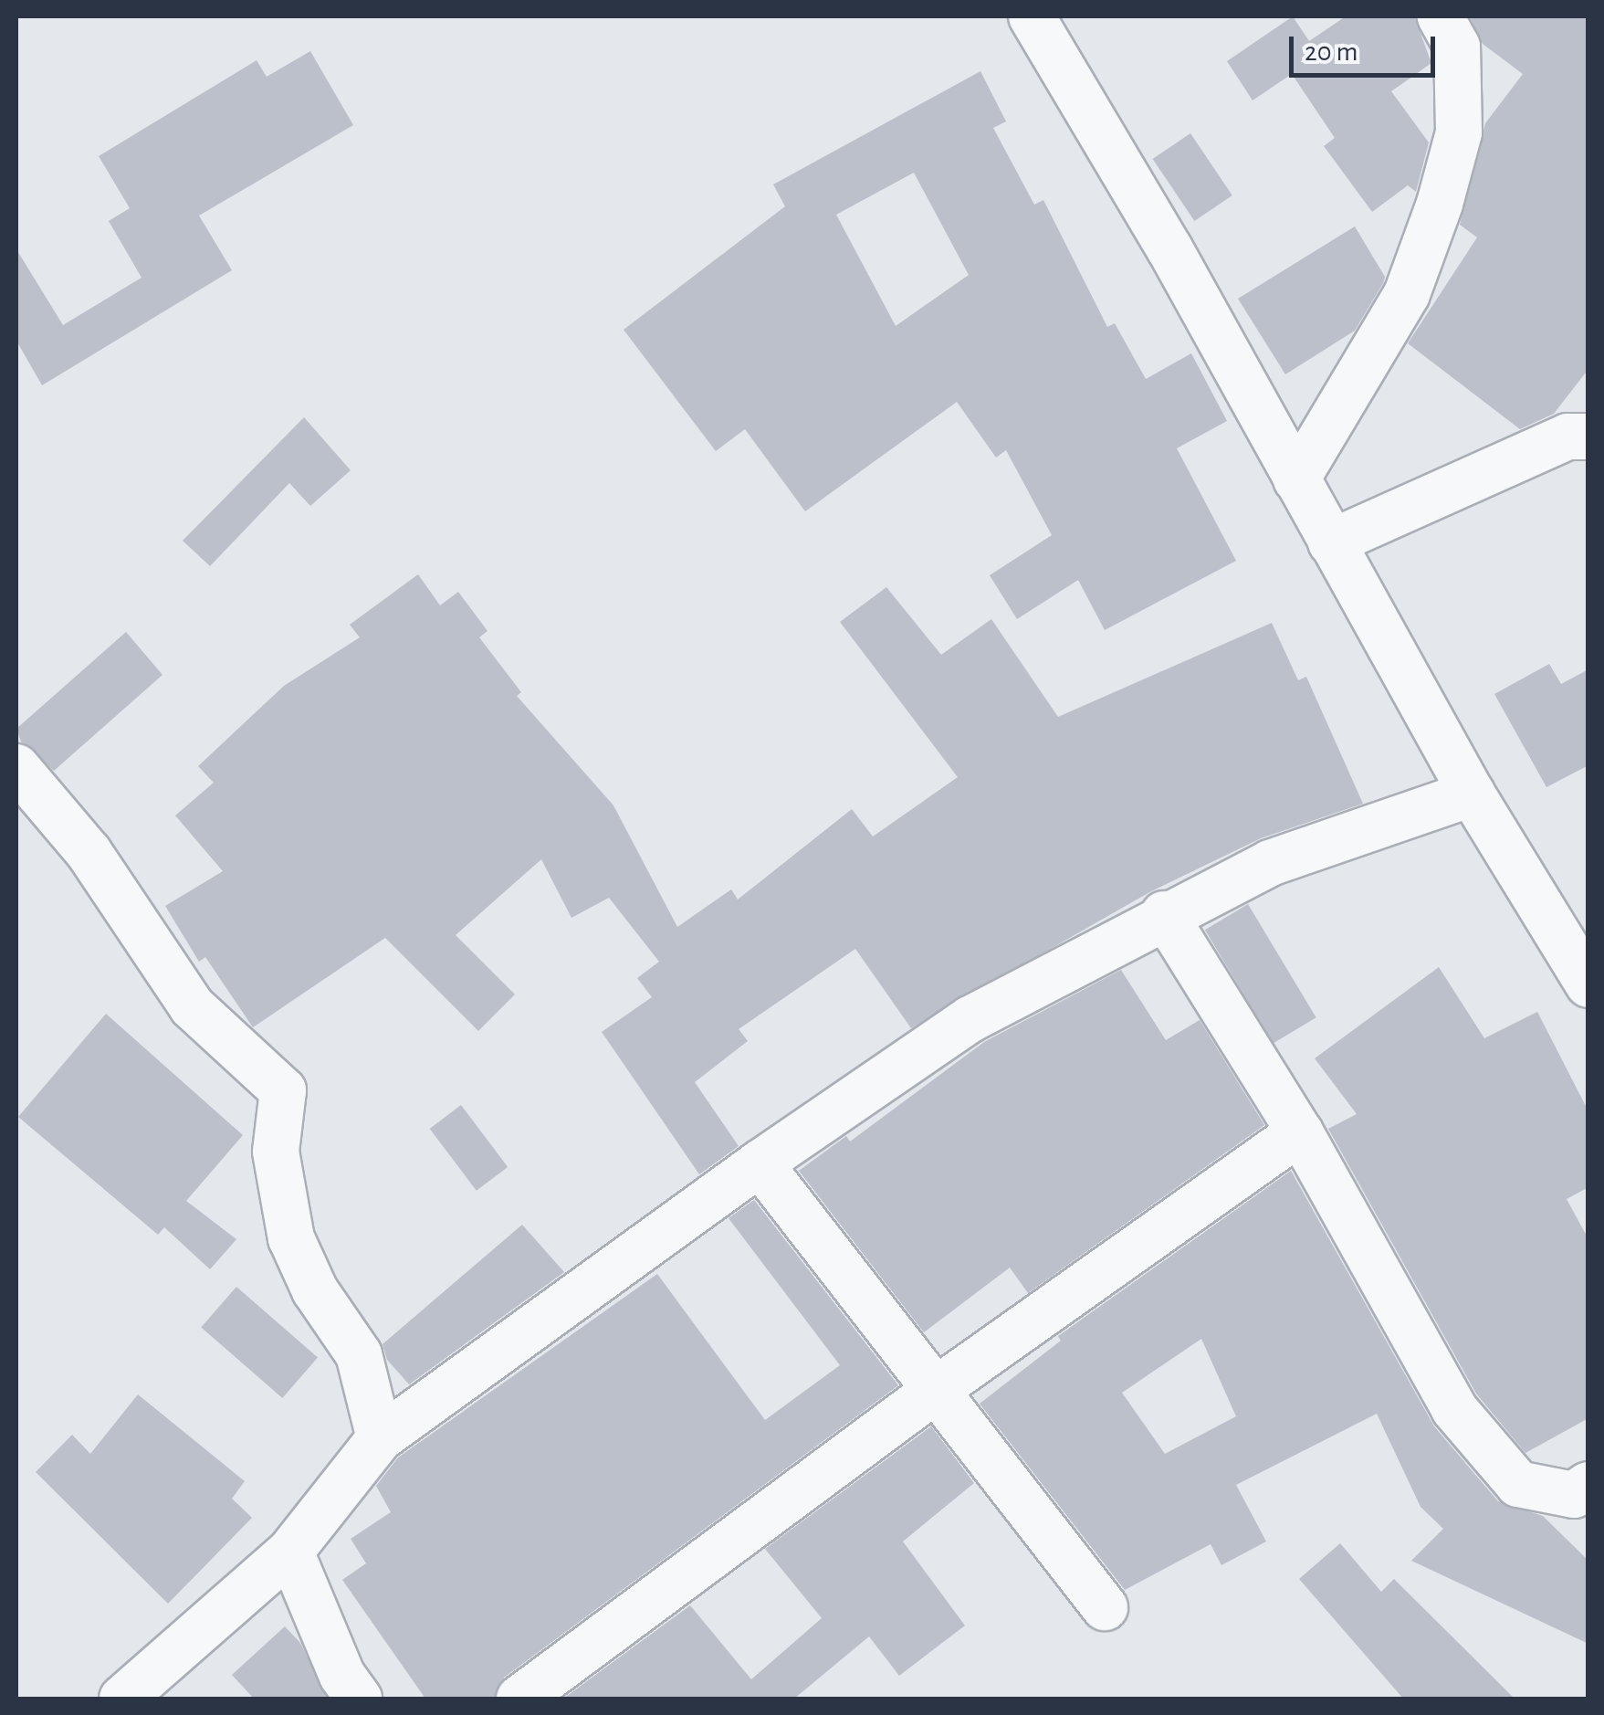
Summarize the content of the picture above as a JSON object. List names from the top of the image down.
{
  "scale_bar": "20 m"
}
